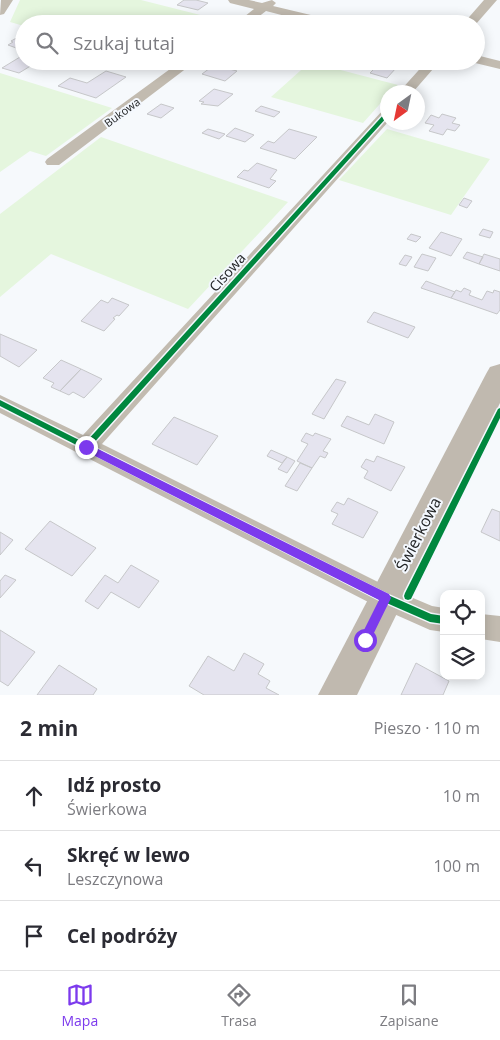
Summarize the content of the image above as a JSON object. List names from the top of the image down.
{
  "streets": {
    "street": ["Bukowa", "Cisowa", "Świerkowa"]
  },
  "north": "bottom left",
  "page": {
    "search": "Szukaj tutaj",
    "heading": ["2 min", "Pieszo · 110 m"],
    "list": [
      ["Idź prosto", "Świerkowa", "10 m"],
      ["Skręć w lewo", "Leszczynowa", "100 m"],
      "Cel podróży"
    ],
    "nav": ["Mapa", "Trasa", "Zapisane"]
  }
}
